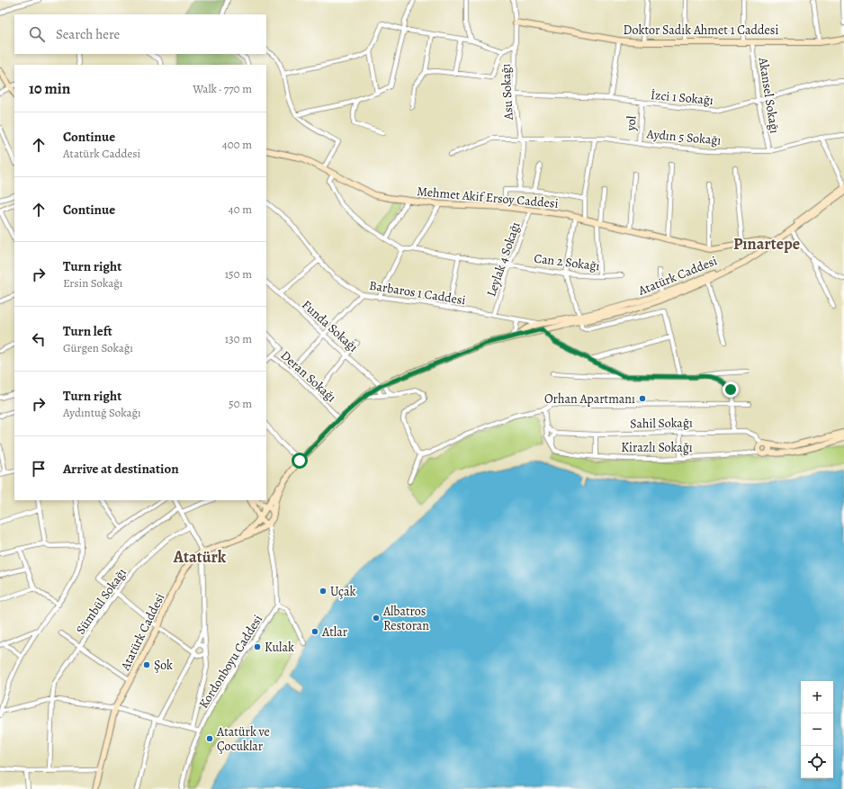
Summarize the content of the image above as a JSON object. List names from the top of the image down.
{
  "streets": {
    "main road": ["Doktor Sadık Ahmet 1 Caddesi", "Mehmet Akif Ersoy Caddesi", "Atatürk Caddesi"],
    "street": [
      "Asu Sokağı",
      "Akansel Sokağı",
      "İzci 1 Sokağı",
      "yol",
      "Aydın 5 Sokağı",
      "Leylak 4 Sokağı",
      "Can 2 Sokağı",
      "Barbaros 1 Caddesi",
      "Funda Sokağı",
      "Deran Sokağı",
      "Sahil Sokağı",
      "Kirazlı Sokağı",
      "Sümbül Sokağı",
      "Kordonboyu Caddesi"
    ]
  },
  "crossings": [
    ["Doktor Sadık Ahmet 1 Caddesi", "Asu Sokağı"],
    ["Doktor Sadık Ahmet 1 Caddesi", "Akansel Sokağı"],
    ["Asu Sokağı", "İzci 1 Sokağı"],
    ["Asu Sokağı", "Aydın 5 Sokağı"],
    ["Akansel Sokağı", "İzci 1 Sokağı"],
    ["Akansel Sokağı", "Aydın 5 Sokağı"],
    ["İzci 1 Sokağı", "yol"],
    ["yol", "Aydın 5 Sokağı"],
    ["Mehmet Akif Ersoy Caddesi", "Leylak 4 Sokağı"],
    ["Mehmet Akif Ersoy Caddesi", "Atatürk Caddesi"],
    ["Leylak 4 Sokağı", "Can 2 Sokağı"],
    ["Leylak 4 Sokağı", "Barbaros 1 Caddesi"],
    ["Atatürk Caddesi", "Barbaros 1 Caddesi"],
    ["Sahil Sokağı", "Kirazlı Sokağı"]
  ],
  "districts": ["Pınartepe", "Atatürk"],
  "places": [
    "Orhan Apartmanı",
    "Uçak",
    "Albatros Restoran",
    "Atlar",
    "Kulak",
    "Şok",
    "Atatürk ve Çocuklar"
  ],
  "page": {
    "search": "Search here",
    "heading": ["10 min", "Walk · 770 m"],
    "list": [
      ["Continue", "Atatürk Caddesi", "400 m"],
      ["Continue", "40 m"],
      ["Turn right", "Ersin Sokağı", "150 m"],
      ["Turn left", "Gürgen Sokağı", "130 m"],
      ["Turn right", "Aydıntuğ Sokağı", "50 m"],
      "Arrive at destination"
    ],
    "map_buttons": ["+", "−"]
  }
}
